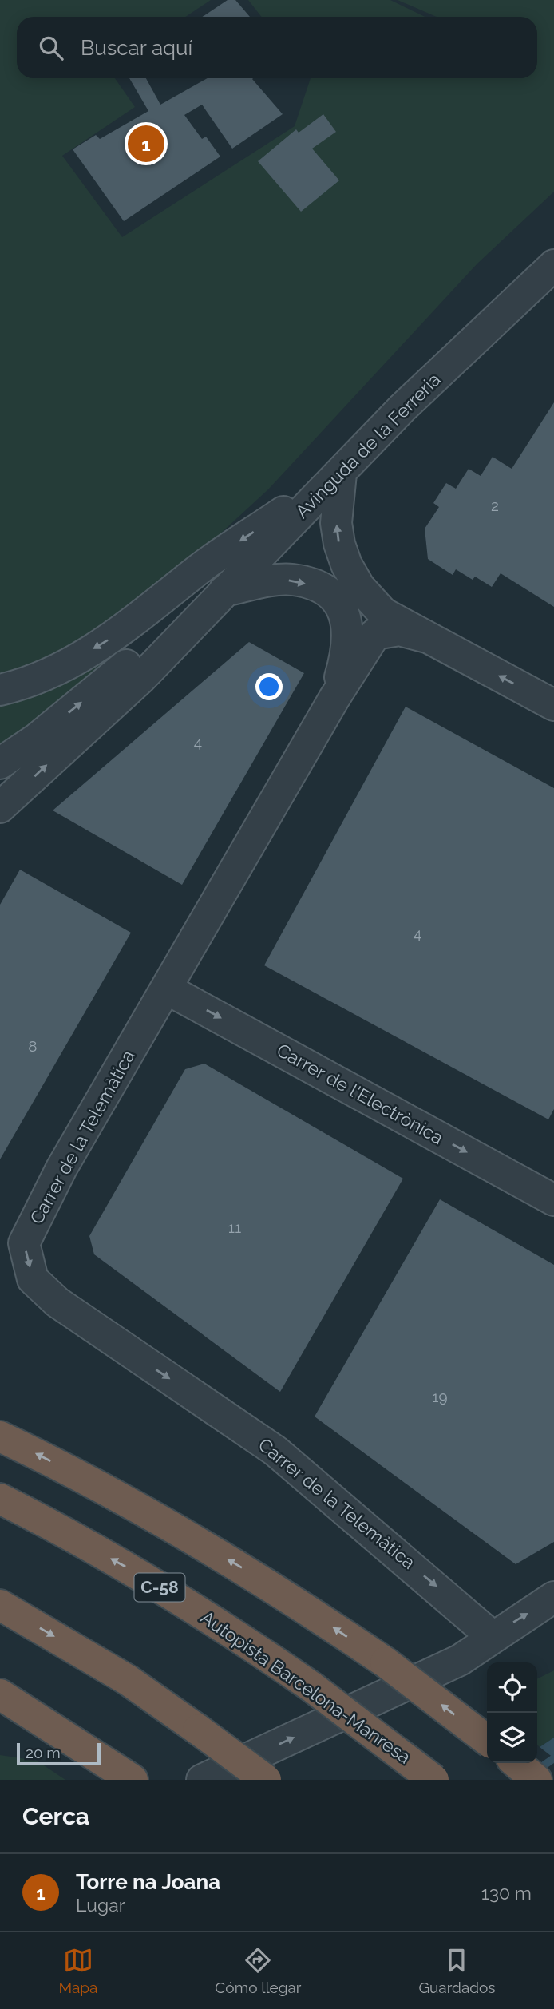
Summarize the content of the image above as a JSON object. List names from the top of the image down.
{
  "streets": {
    "highway": ["C-58", "Autopista Barcelona-Manresa"],
    "street": ["Avinguda de la Ferreria", "Carrer de l'Electrònica", "Carrer de la Telemàtica"]
  },
  "crossings": [
    ["Carrer de l'Electrònica", "Carrer de la Telemàtica"]
  ],
  "one_way": ["Carrer de l'Electrònica"],
  "house_numbers": [
    "2",
    "4",
    "4",
    "8",
    "11",
    "19"
  ],
  "scale_bar": "20 m",
  "page": {
    "search": "Buscar aquí",
    "pins": "1",
    "scale": "20 m",
    "heading": "Cerca",
    "list": [
      {
        "mark": "1",
        "name": "Torre na Joana",
        "note": "Lugar",
        "value": "130 m"
      }
    ],
    "nav": ["Mapa", "Cómo llegar", "Guardados"]
  }
}
